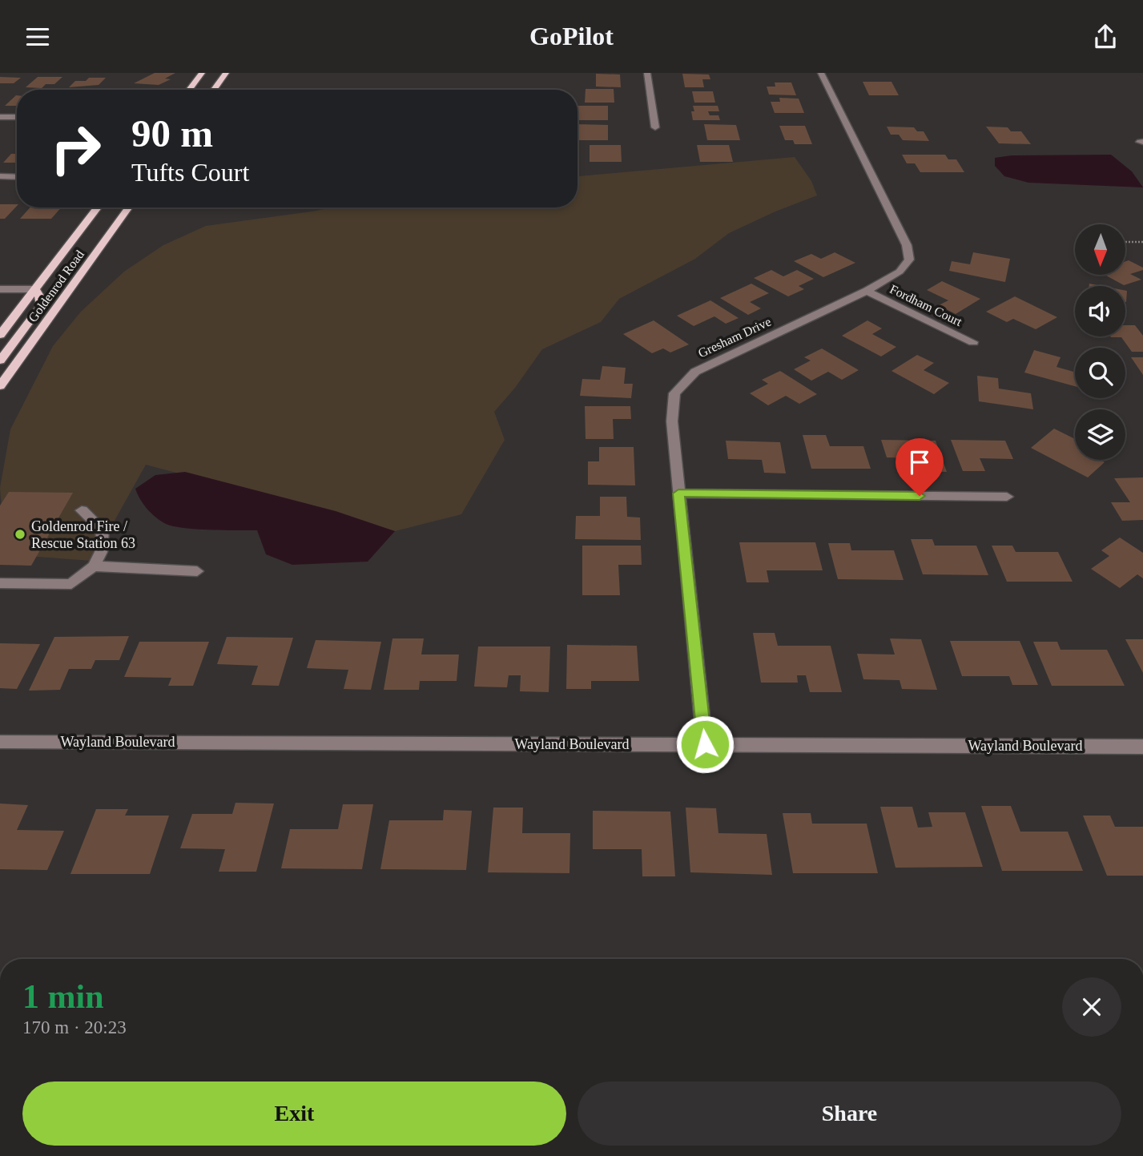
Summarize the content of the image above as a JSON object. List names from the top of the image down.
{
  "streets": {
    "main road": ["Goldenrod Road"],
    "street": ["Fordham Court", "Gresham Drive", "Wayland Boulevard"]
  },
  "crossings": [
    ["Fordham Court", "Gresham Drive"],
    ["Gresham Drive", "Wayland Boulevard"]
  ],
  "places": ["Goldenrod Fire / Rescue Station 63"],
  "north": "bottom",
  "page": {
    "header": "GoPilot",
    "turn": ["90 m", "Tufts Court"],
    "heading": ["1 min", "170 m · 20:23"],
    "buttons": ["Exit", "Share"]
  }
}
